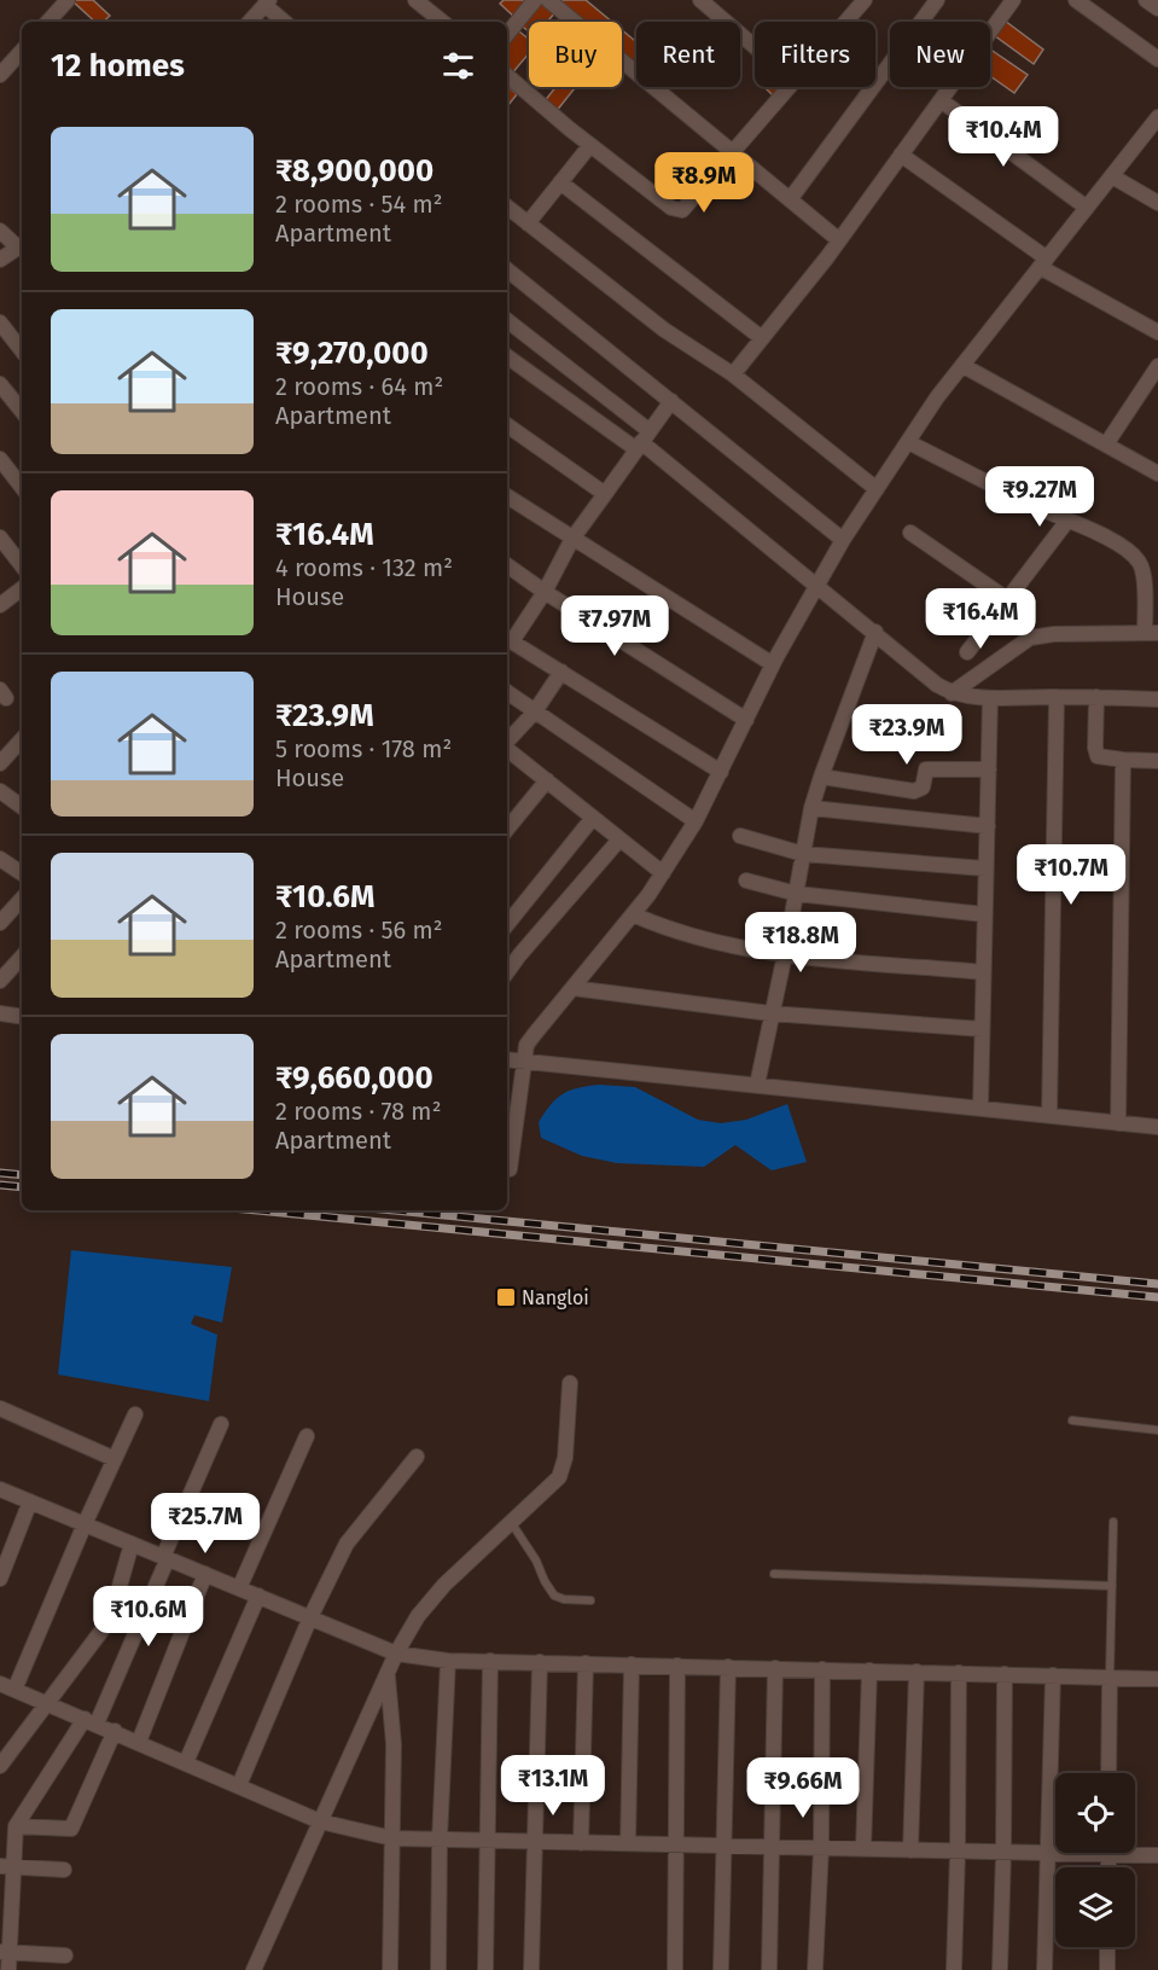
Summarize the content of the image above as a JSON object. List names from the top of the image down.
{
  "places": {
    "transit": ["Nangloi"]
  },
  "page": {
    "chip": [
      "Buy",
      "Rent",
      "Filters",
      "New"
    ],
    "heading": "12 homes",
    "price": [
      "₹10.4M",
      "₹8.9M",
      "₹9.27M",
      "₹16.4M",
      "₹7.97M",
      "₹23.9M",
      "₹10.7M",
      "₹18.8M",
      "₹25.7M",
      "₹10.6M",
      "₹13.1M",
      "₹9.66M"
    ],
    "list": [
      {
        "name": "₹8,900,000",
        "note": "2 rooms · 54 m² · Apartment"
      },
      {
        "name": "₹9,270,000",
        "note": "2 rooms · 64 m² · Apartment"
      },
      {
        "name": "₹16.4M",
        "note": "4 rooms · 132 m² · House"
      },
      {
        "name": "₹23.9M",
        "note": "5 rooms · 178 m² · House"
      },
      {
        "name": "₹10.6M",
        "note": "2 rooms · 56 m² · Apartment"
      },
      {
        "name": "₹9,660,000",
        "note": "2 rooms · 78 m² · Apartment"
      }
    ]
  }
}
